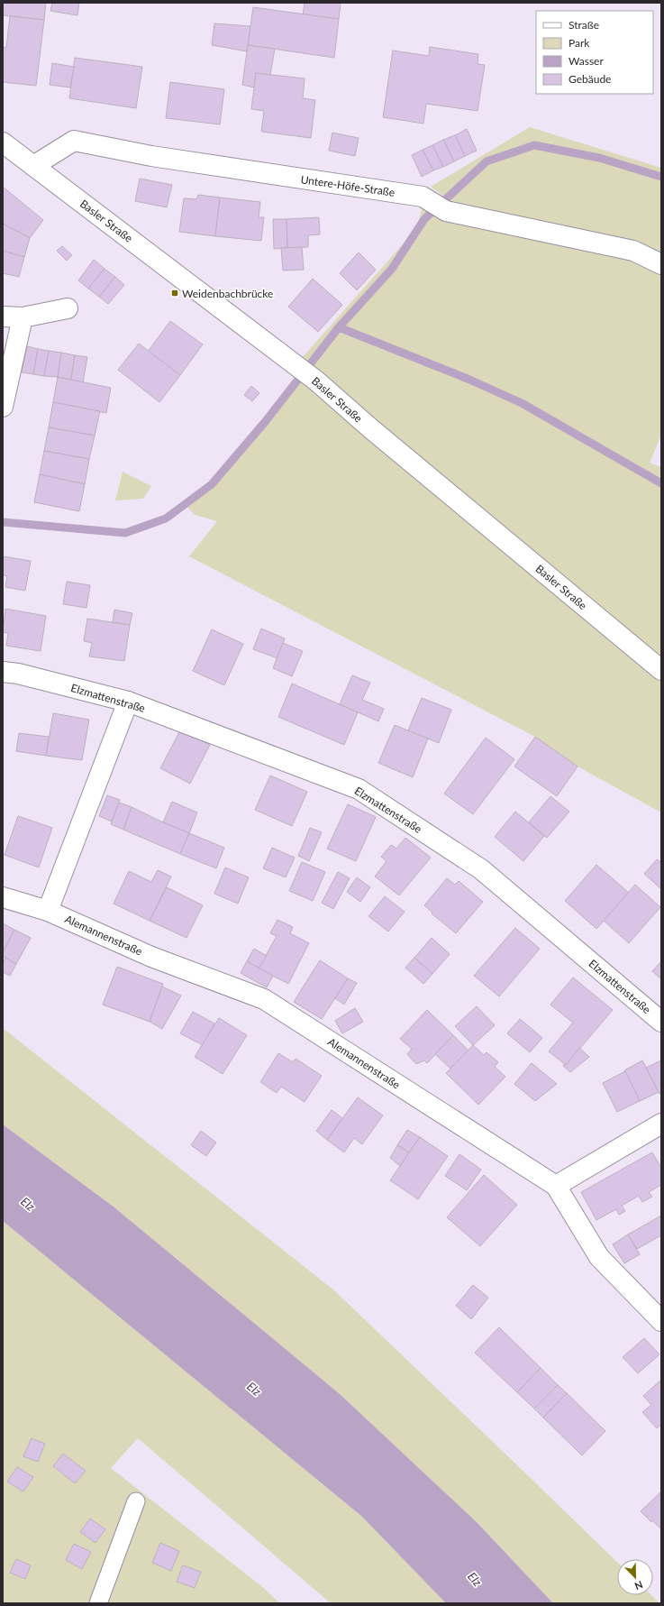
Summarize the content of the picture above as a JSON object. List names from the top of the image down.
{
  "streets": {
    "street": [
      "Untere-Höfe-Straße",
      "Basler Straße",
      "Elzmattenstraße",
      "Alemannenstraße"
    ]
  },
  "crossings": [
    ["Untere-Höfe-Straße", "Basler Straße"]
  ],
  "water": ["Elz"],
  "places": {
    "transit": ["Weidenbachbrücke"]
  },
  "legend": [
    "Straße",
    "Park",
    "Wasser",
    "Gebäude"
  ],
  "north": "bottom right"
}
